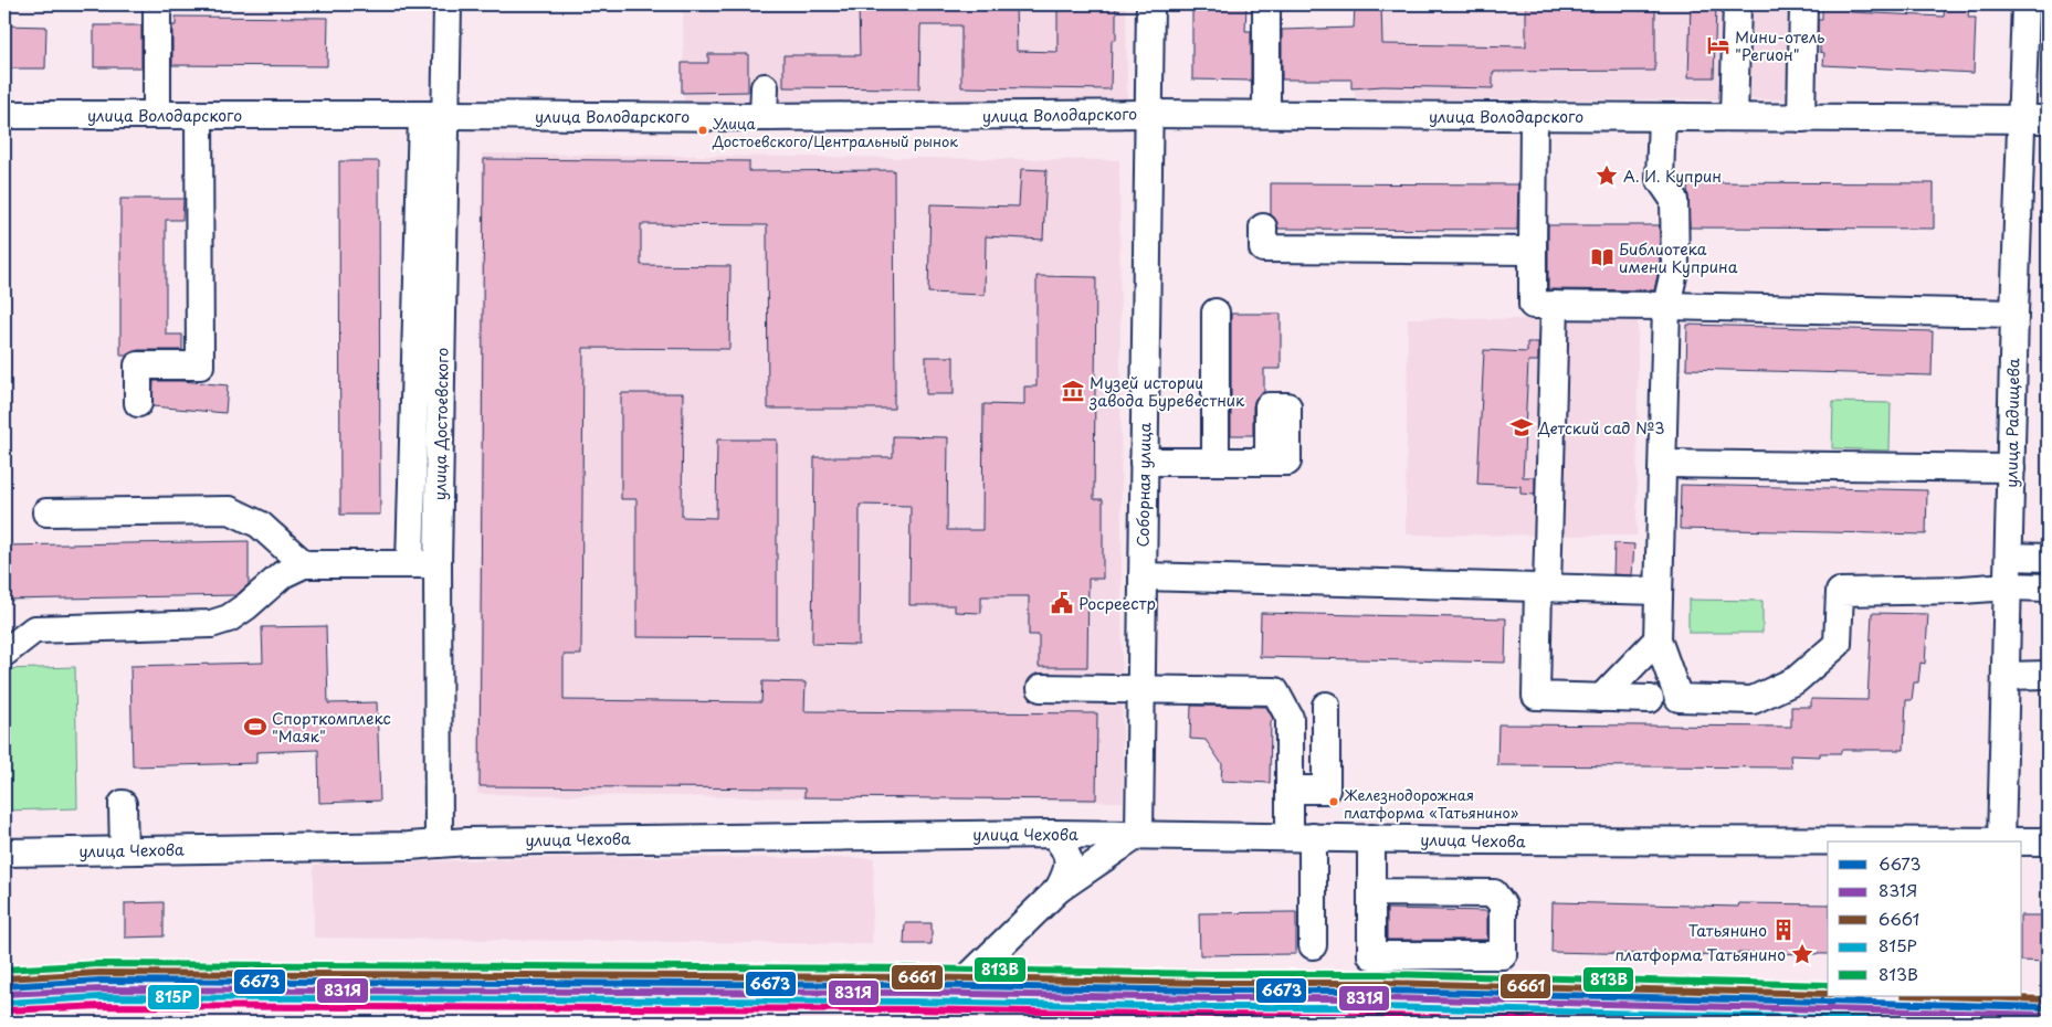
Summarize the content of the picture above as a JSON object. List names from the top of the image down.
{
  "streets": {
    "street": [
      "улица Володарского",
      "улица Радищева",
      "улица Достоевского",
      "Соборная улица",
      "улица Чехова"
    ]
  },
  "crossings": [
    ["улица Володарского", "улица Радищева"],
    ["улица Володарского", "улица Достоевского"],
    ["улица Володарского", "Соборная улица"],
    ["улица Радищева", "улица Чехова"],
    ["улица Достоевского", "улица Чехова"],
    ["Соборная улица", "улица Чехова"]
  ],
  "places": {
    "hotel": ["Мини-отель \"Регион\""],
    "other": ["Улица Достоевского/Центральный рынок", "Железнодорожная платформа «Татьянино»"],
    "place": ["А. И. Куприн", "платформа Татьянино"],
    "library": ["Библиотека имени Куприна"],
    "museum": ["Музей истории завода Буревестник"],
    "school or university": ["Детский сад №3"],
    "public building": ["Росреестр"],
    "sports": ["Спорткомплекс \"Маяк\""],
    "building": ["Татьянино"]
  },
  "lines": [
    "transit line 813В",
    "transit line 6661",
    "transit line 6673",
    "transit line 831Я",
    "transit line 815Р"
  ],
  "legend": [
    "6673",
    "831Я",
    "6661",
    "815Р",
    "813В"
  ]
}
